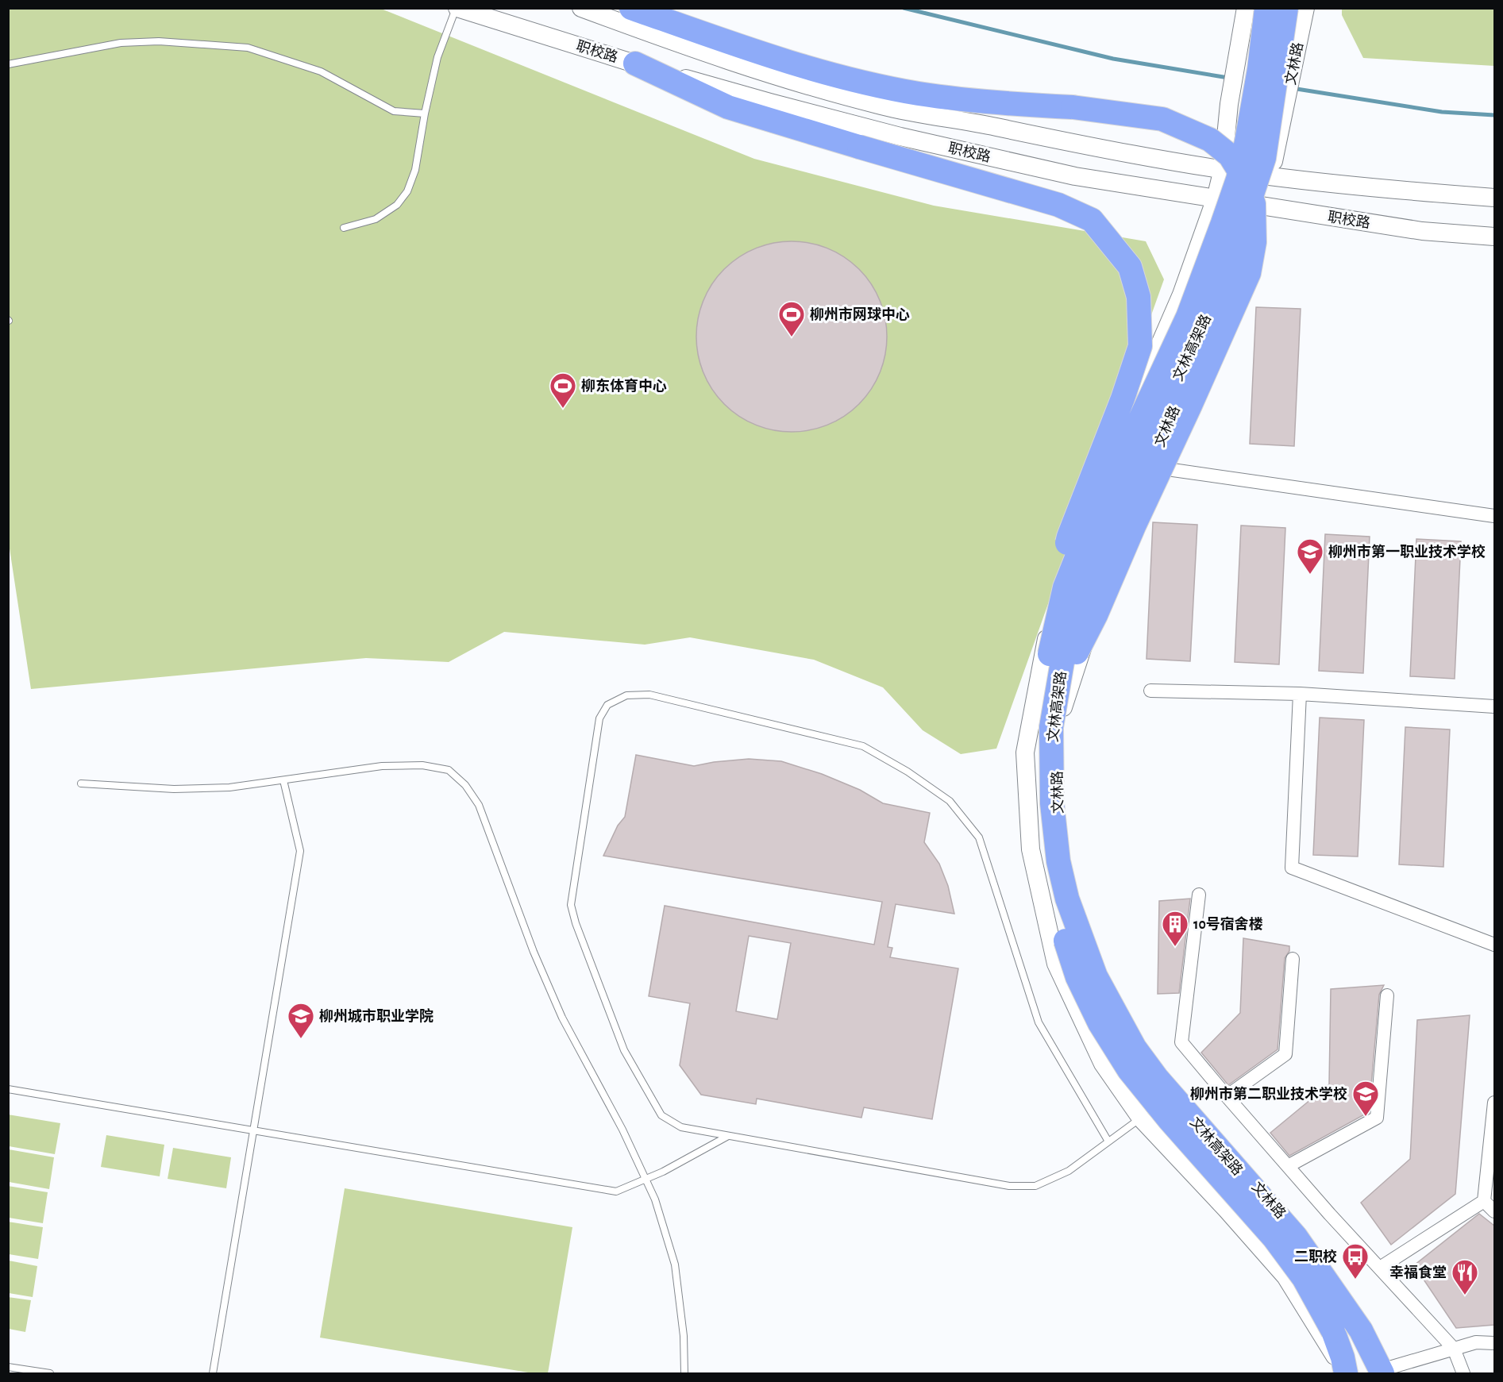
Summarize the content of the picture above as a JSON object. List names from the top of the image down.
{
  "streets": {
    "highway": ["文林高架路"],
    "main road": ["职校路", "文林路"]
  },
  "crossings": [
    ["职校路", "文林路"],
    ["文林路", "文林高架路"]
  ],
  "places": {
    "sports": ["柳州市网球中心", "柳东体育中心"],
    "school or university": ["柳州市第一职业技术学校", "柳州城市职业学院", "柳州市第二职业技术学校"],
    "building": ["10号宿舍楼"],
    "bus stop": ["二职校"],
    "restaurant": ["幸福食堂"]
  }
}
